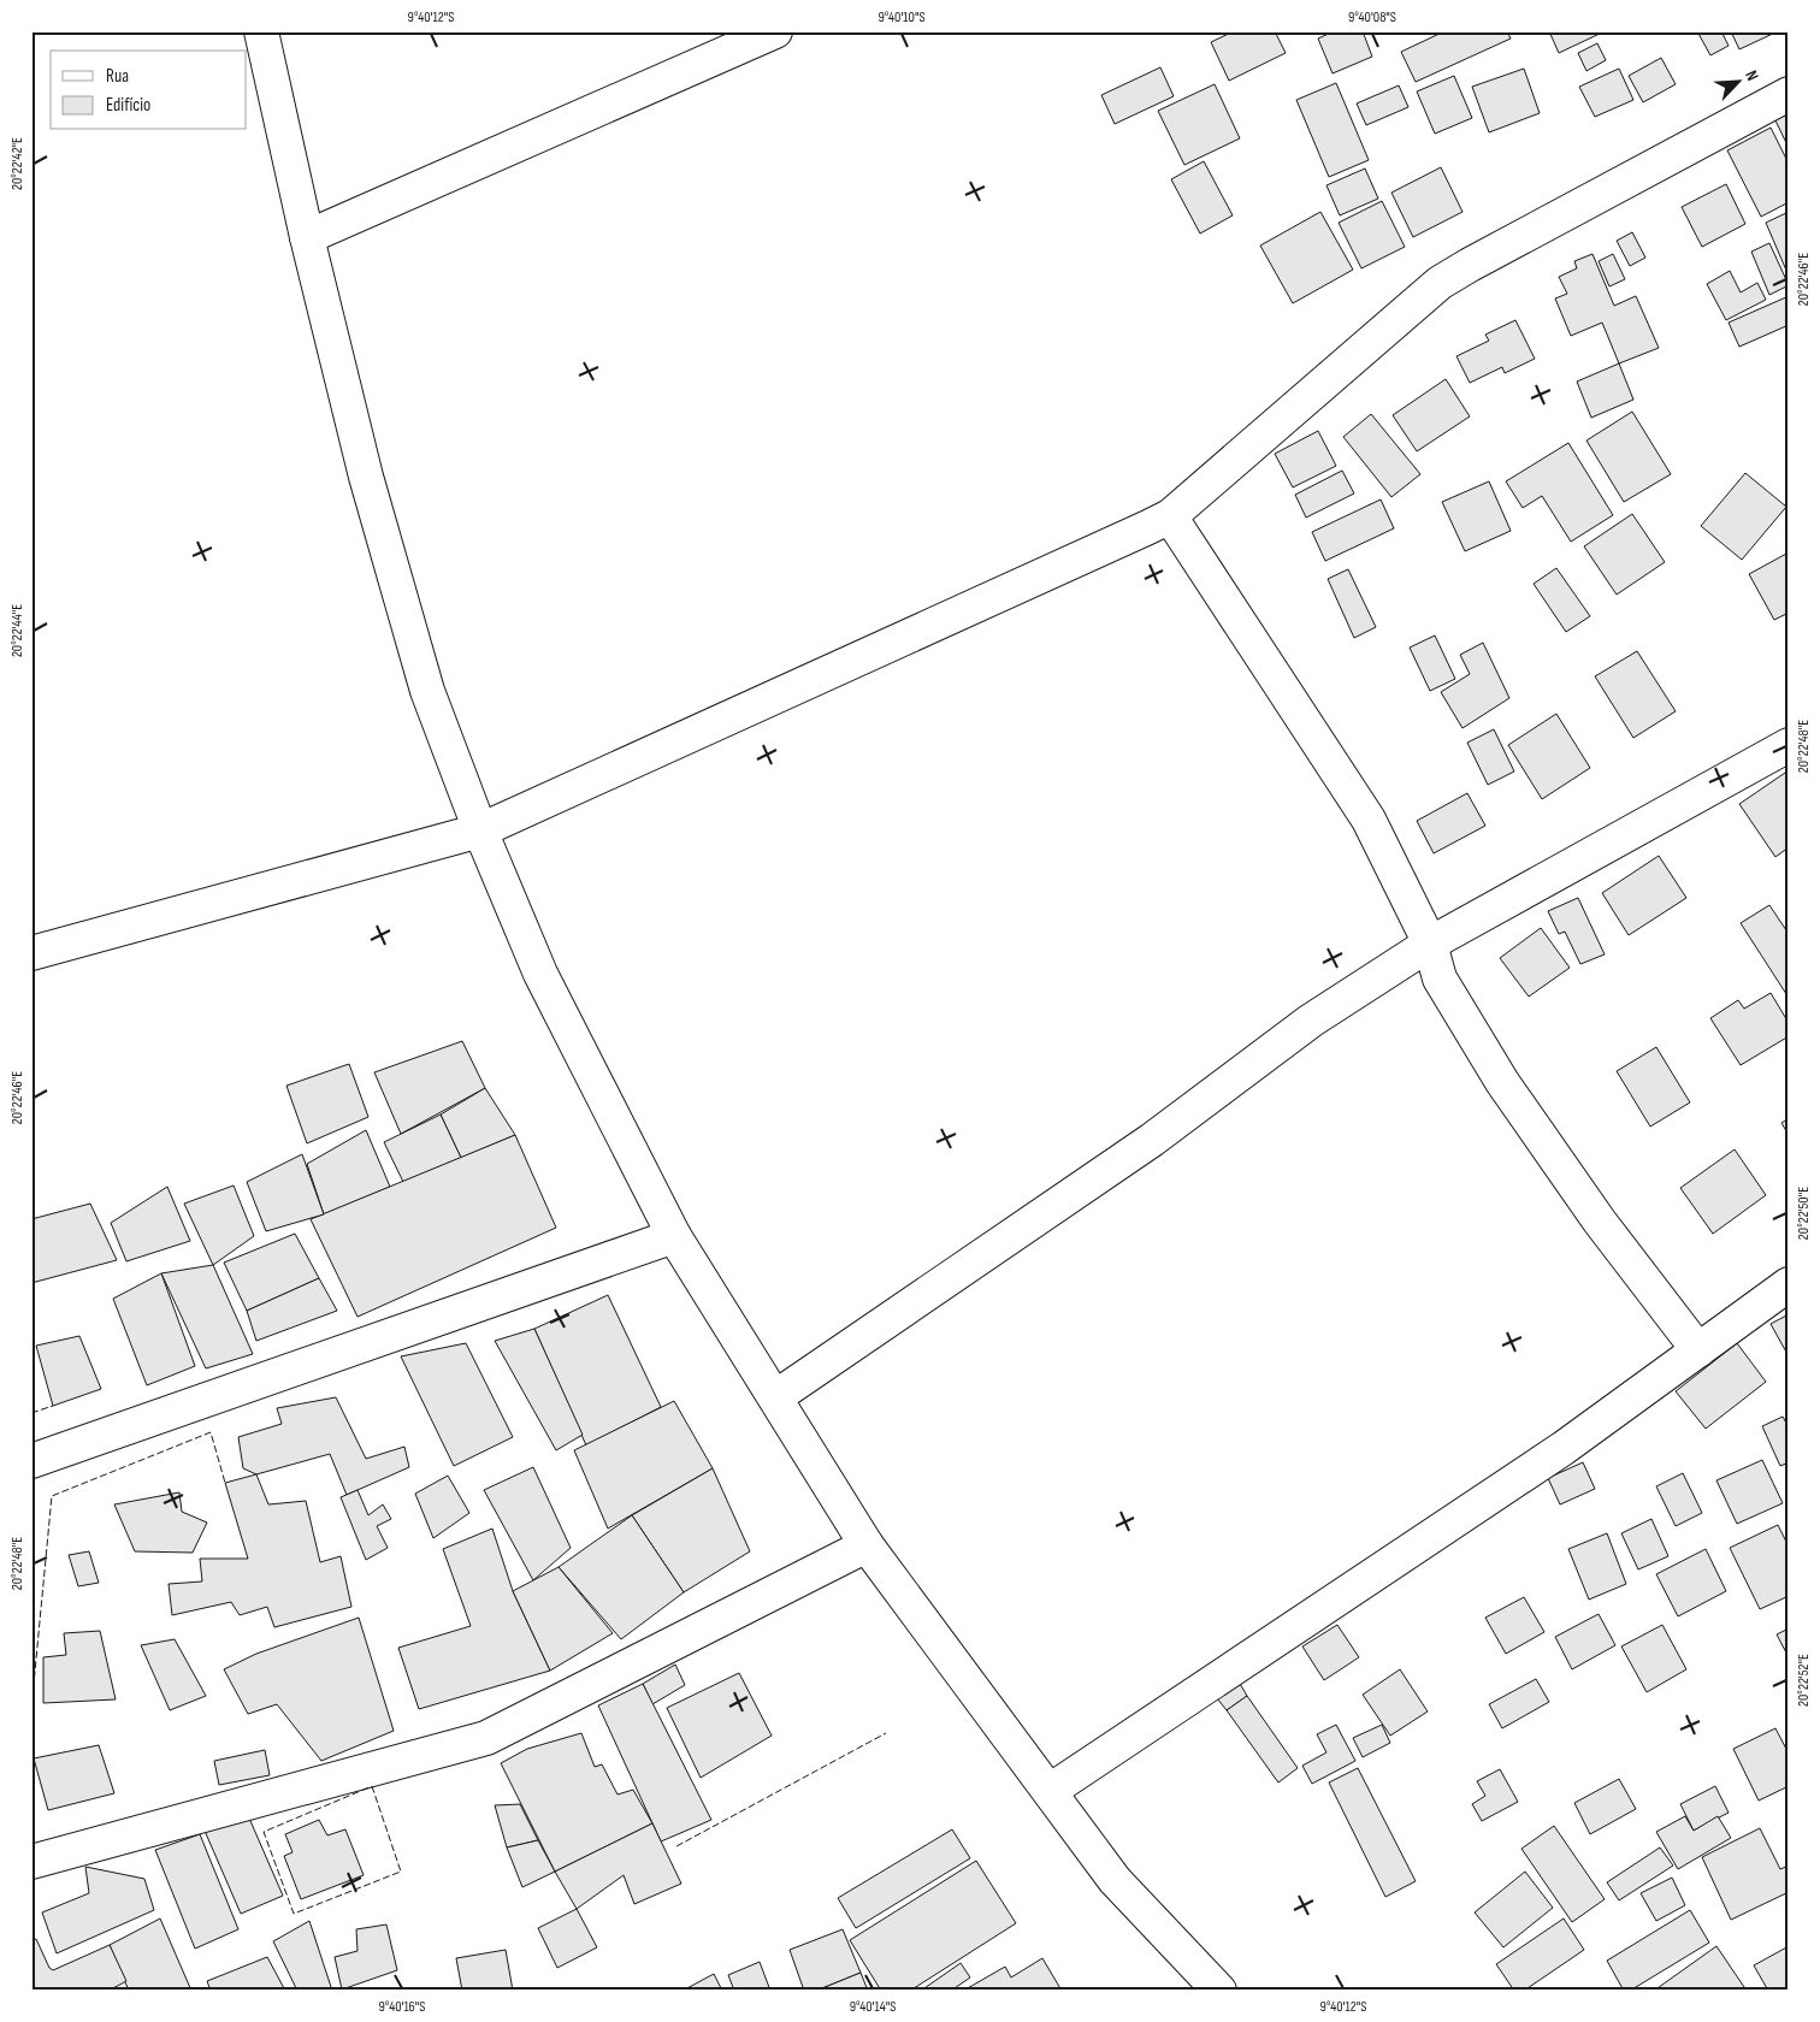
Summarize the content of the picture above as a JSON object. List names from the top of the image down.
{
  "legend": ["Rua", "Edifício"],
  "north": "top right",
  "coordinates": [
    "9°40'12\"S",
    "9°40'10\"S",
    "9°40'08\"S",
    "20°22'42\"E",
    "20°22'46\"E",
    "20°22'44\"E",
    "20°22'48\"E",
    "20°22'50\"E",
    "20°22'52\"E",
    "9°40'16\"S",
    "9°40'14\"S"
  ]
}
